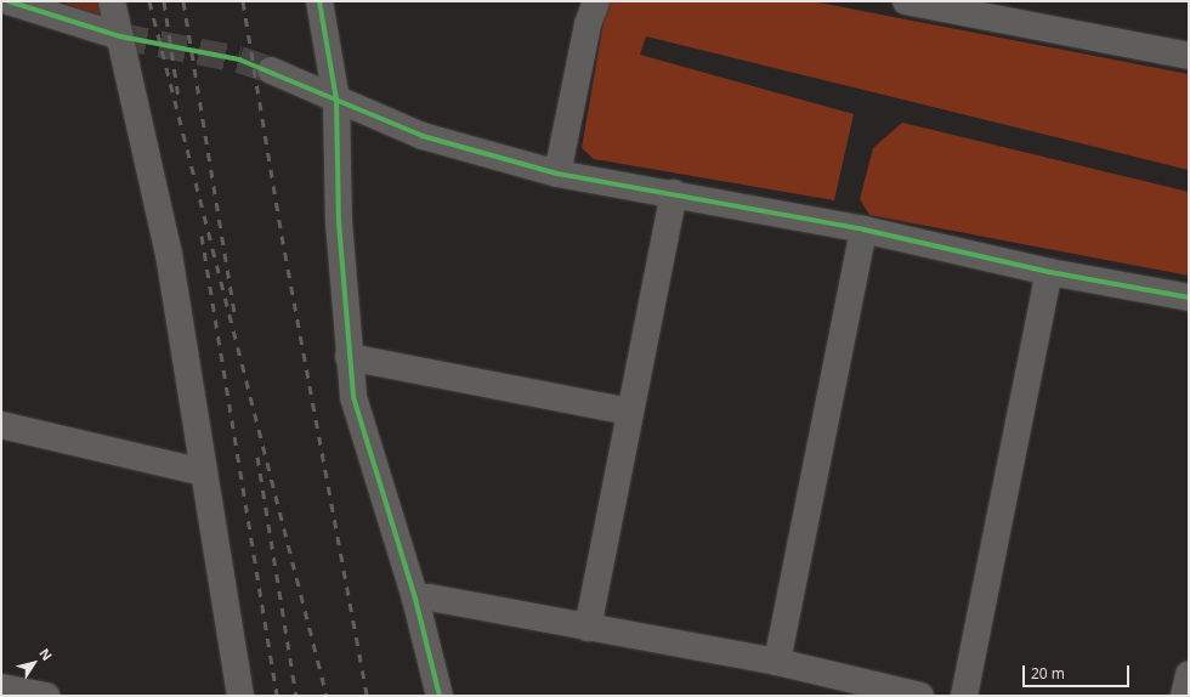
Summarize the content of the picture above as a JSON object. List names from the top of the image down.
{
  "scale_bar": "20 m",
  "north": "top right"
}
